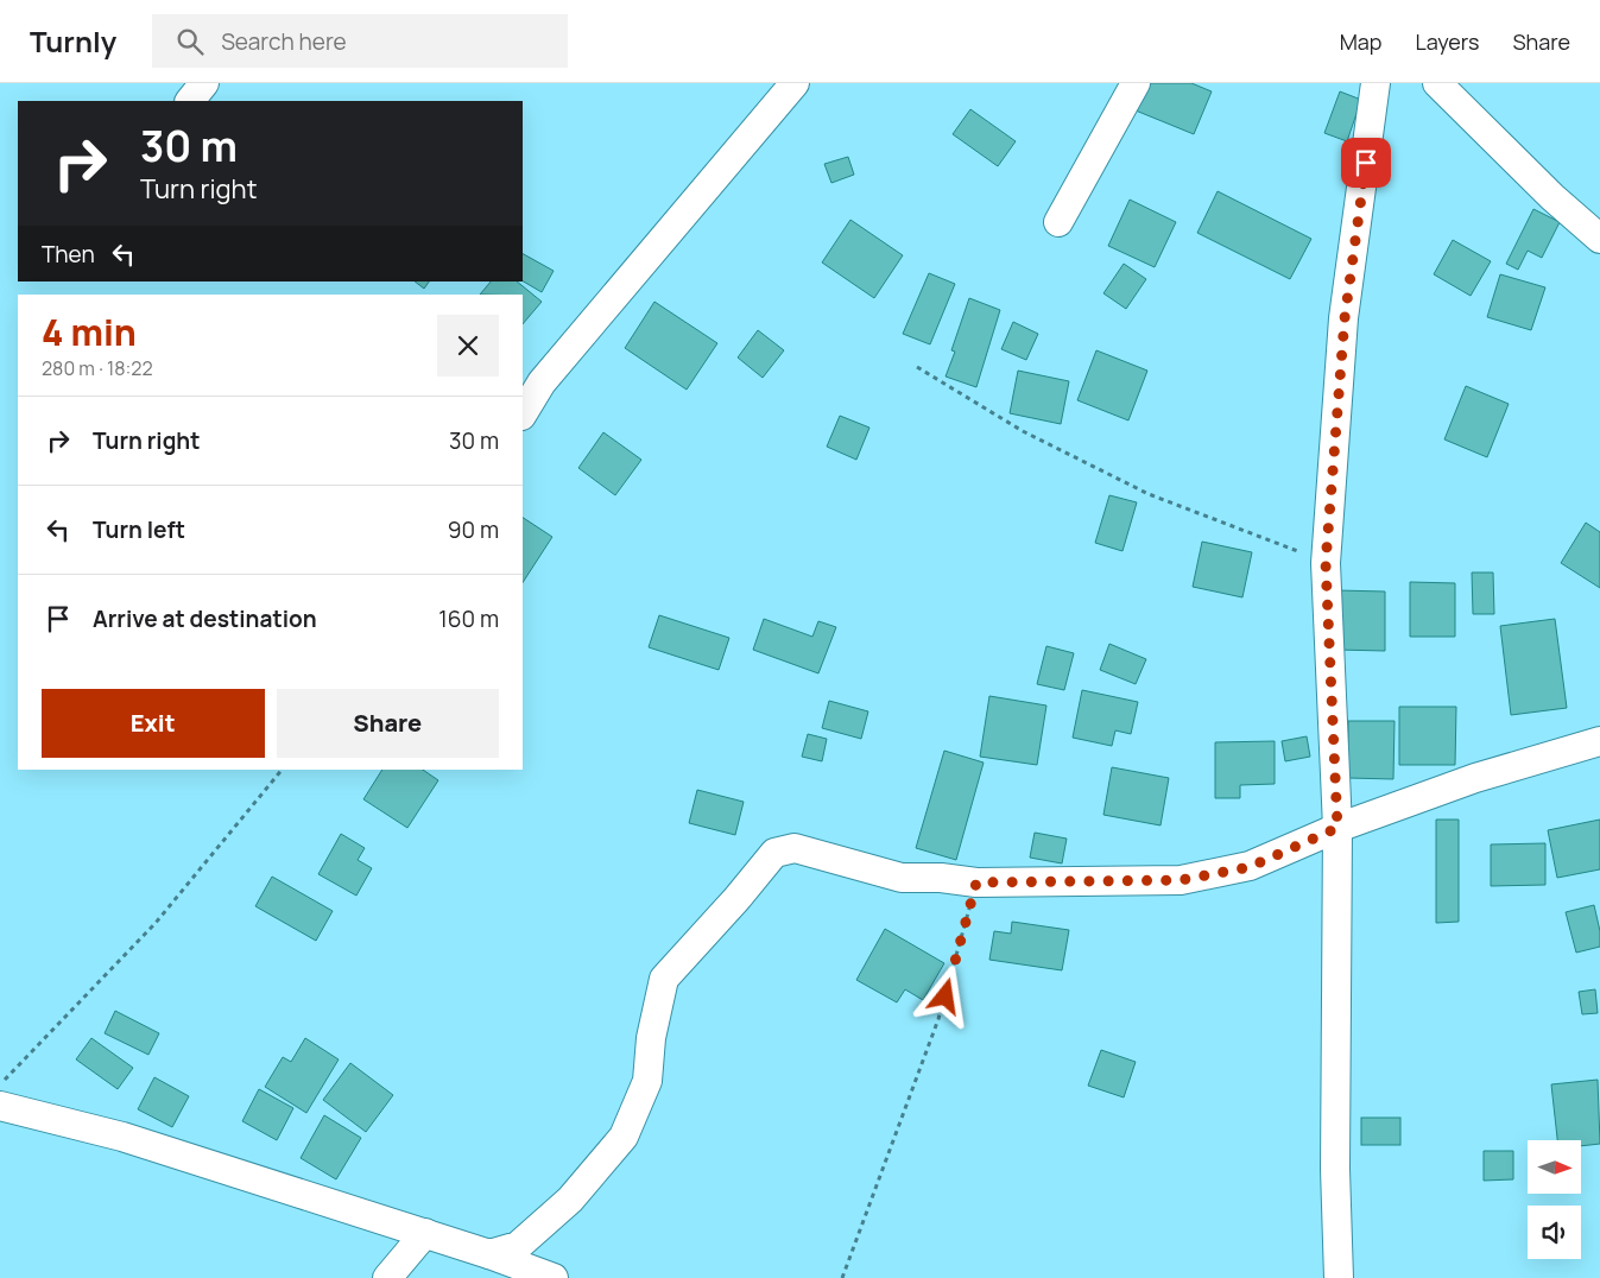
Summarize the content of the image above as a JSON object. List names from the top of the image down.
{
  "north": "right",
  "page": {
    "header": "Turnly",
    "search": "Search here",
    "nav": ["Map", "Layers", "Share"],
    "turn": ["30 m", "Turn right"],
    "then": "Then",
    "heading": ["4 min", "280 m · 18:22"],
    "list": [
      {
        "name": "Turn right",
        "value": "30 m"
      },
      {
        "name": "Turn left",
        "value": "90 m"
      },
      {
        "name": "Arrive at destination",
        "value": "160 m"
      }
    ],
    "buttons": ["Exit", "Share"]
  }
}
